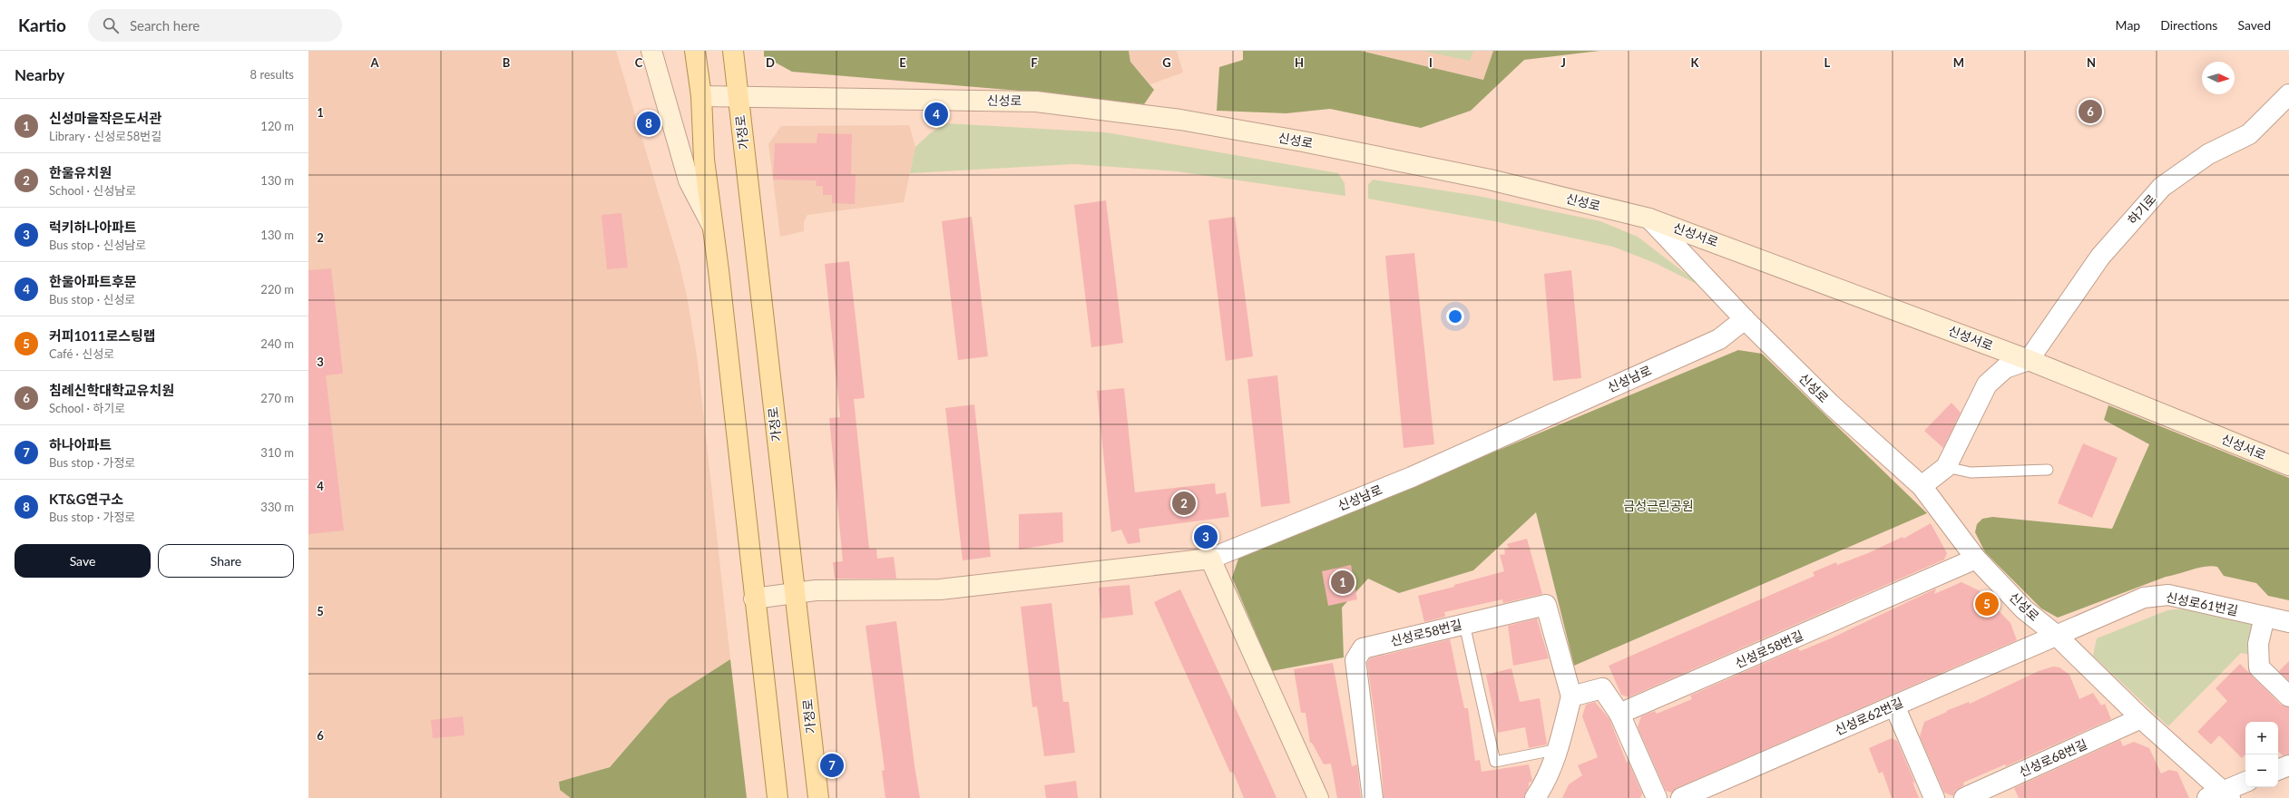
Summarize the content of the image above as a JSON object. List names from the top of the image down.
{
  "streets": {
    "main road": ["가정로"],
    "street": [
      "신성로",
      "하기로",
      "신성서로",
      "신성남로",
      "신성로61번길",
      "신성로58번길",
      "신성로62번길",
      "신성로68번길"
    ]
  },
  "crossings": [
    ["신성로", "가정로"],
    ["신성로", "신성서로"],
    ["신성로", "신성남로"],
    ["신성로", "신성로61번길"],
    ["신성로", "신성로58번길"],
    ["신성로", "신성로62번길"],
    ["신성로", "신성로68번길"],
    ["하기로", "신성서로"],
    ["신성로61번길", "신성로62번길"]
  ],
  "parks": ["금성근린공원"],
  "north": "right",
  "page": {
    "header": "Kartio",
    "search": "Search here",
    "nav": ["Map", "Directions", "Saved"],
    "heading": ["Nearby", "8 results"],
    "list": [
      {
        "mark": "1",
        "name": "신성마을작은도서관",
        "note": "Library · 신성로58번길",
        "value": "120 m"
      },
      {
        "mark": "2",
        "name": "한울유치원",
        "note": "School · 신성남로",
        "value": "130 m"
      },
      {
        "mark": "3",
        "name": "럭키하나아파트",
        "note": "Bus stop · 신성남로",
        "value": "130 m"
      },
      {
        "mark": "4",
        "name": "한울아파트후문",
        "note": "Bus stop · 신성로",
        "value": "220 m"
      },
      {
        "mark": "5",
        "name": "커피1011로스팅랩",
        "note": "Café · 신성로",
        "value": "240 m"
      },
      {
        "mark": "6",
        "name": "침례신학대학교유치원",
        "note": "School · 하기로",
        "value": "270 m"
      },
      {
        "mark": "7",
        "name": "하나아파트",
        "note": "Bus stop · 가정로",
        "value": "310 m"
      },
      {
        "mark": "8",
        "name": "KT&G연구소",
        "note": "Bus stop · 가정로",
        "value": "330 m"
      }
    ],
    "pins": [
      "6",
      "4",
      "8",
      "2",
      "3",
      "1",
      "5",
      "7"
    ],
    "buttons": ["Save", "Share"],
    "map_buttons": ["+", "−"]
  },
  "grid": {
    "columns": [
      "A",
      "B",
      "C",
      "D",
      "E",
      "F",
      "G",
      "H",
      "I",
      "J",
      "K",
      "L",
      "M",
      "N"
    ],
    "rows": [
      "1",
      "2",
      "3",
      "4",
      "5",
      "6"
    ]
  }
}
